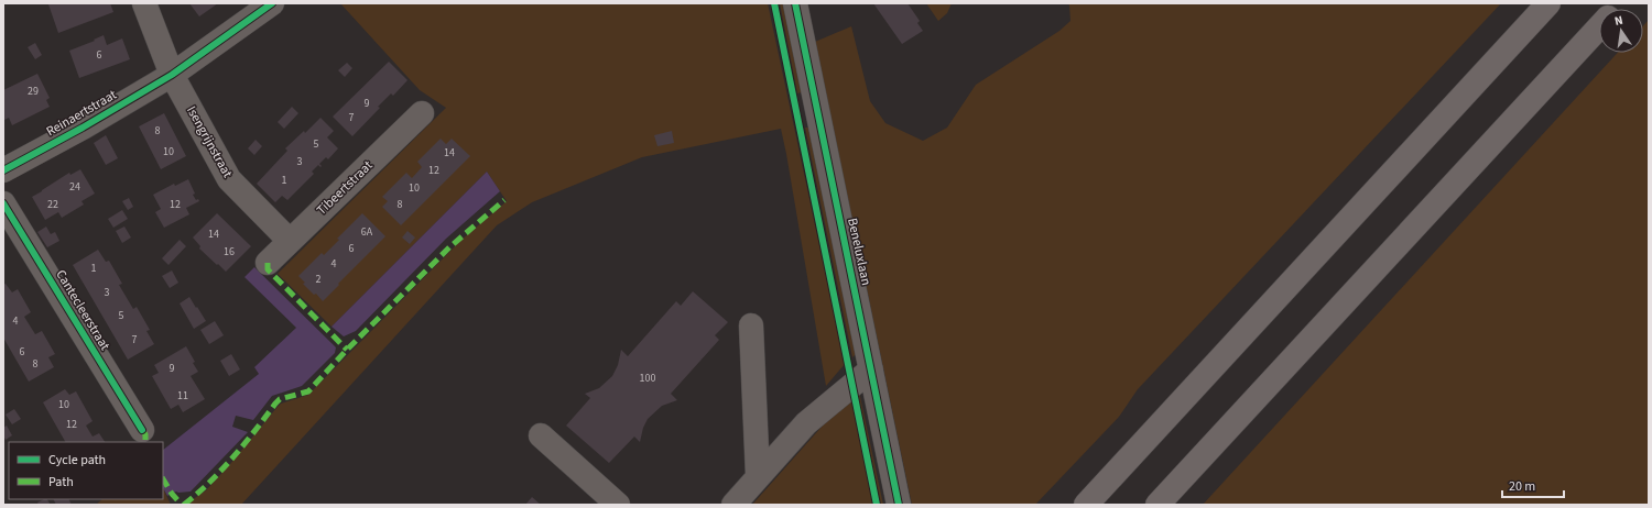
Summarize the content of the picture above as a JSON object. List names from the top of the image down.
{
  "streets": {
    "street": [
      "Reinaertstraat",
      "Isengrijnstraat",
      "Tibeertstraat",
      "Beneluxlaan",
      "Cantecleerstraat"
    ]
  },
  "crossings": [
    ["Reinaertstraat", "Isengrijnstraat"],
    ["Isengrijnstraat", "Tibeertstraat"]
  ],
  "house_numbers": [
    "6",
    "29",
    "9",
    "7",
    "8",
    "5",
    "10",
    "14",
    "3",
    "12",
    "1",
    "24",
    "10",
    "22",
    "12",
    "8",
    "6A",
    "14",
    "6",
    "16",
    "4",
    "1",
    "2",
    "3",
    "5",
    "4",
    "7",
    "6",
    "8",
    "9",
    "100",
    "11",
    "10",
    "12"
  ],
  "legend": ["Cycle path", "Path"],
  "scale_bar": "20 m",
  "north": "top"
}
